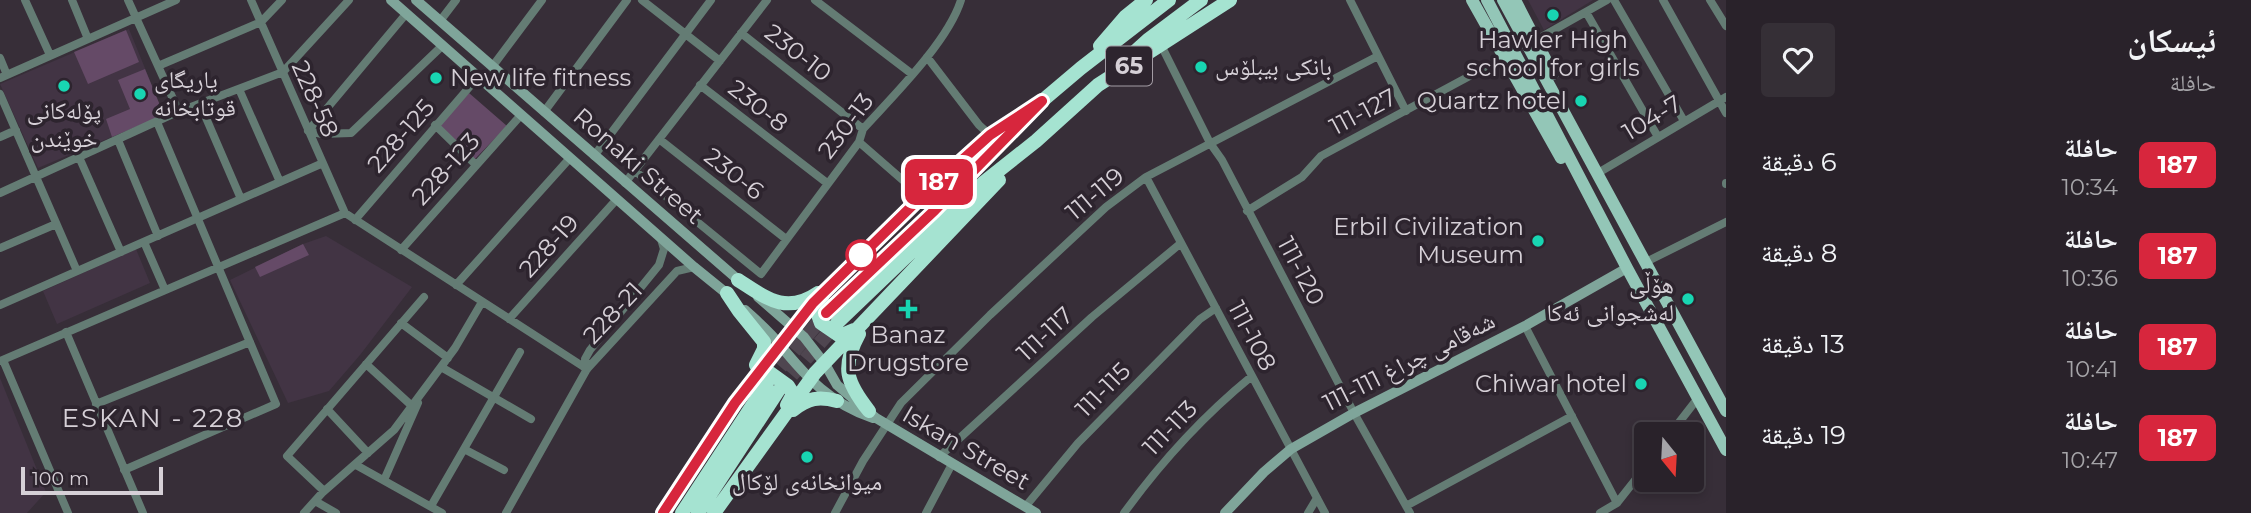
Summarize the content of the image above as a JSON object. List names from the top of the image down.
{
  "streets": {
    "highway": ["65"],
    "main road": ["Ronaki Street", "شەقامی چراغ 111-111", "Iskan Street"],
    "street": [
      "230-10",
      "228-58",
      "230-8",
      "111-127",
      "104-7",
      "230-13",
      "228-125",
      "228-123",
      "230-6",
      "111-119",
      "228-19",
      "111-120",
      "228-21",
      "111-117",
      "111-108",
      "111-115",
      "111-113"
    ]
  },
  "crossings": [
    ["230-10", "230-13"],
    ["65", "Ronaki Street"],
    ["65", "111-120"],
    ["65", "Iskan Street"],
    ["230-8", "230-13"],
    ["111-127", "111-120"],
    ["230-13", "230-6"],
    ["228-125", "Ronaki Street"],
    ["Ronaki Street", "228-123"],
    ["Ronaki Street", "228-19"],
    ["Ronaki Street", "228-21"],
    ["Ronaki Street", "Iskan Street"],
    ["111-119", "111-120"],
    ["111-119", "111-108"],
    ["111-119", "Iskan Street"],
    ["111-120", "شەقامی چراغ 111-111"],
    ["111-117", "111-108"],
    ["111-117", "Iskan Street"],
    ["111-108", "شەقامی چراغ 111-111"],
    ["111-108", "111-115"],
    ["111-108", "111-113"],
    ["111-115", "Iskan Street"]
  ],
  "districts": ["ESKAN - 228"],
  "places": {
    "other": [
      "Hawler High school for girls",
      "بانکی بیبلۆس",
      "New life fitness",
      "پۆلەکانی خوێندن",
      "یاریگای قوتابخانە",
      "Quartz hotel",
      "Erbil Civilization Museum",
      "هۆڵی لەشجوانی ئەکا",
      "Chiwar hotel",
      "میوانخانەی لۆکال"
    ],
    "health": ["Banaz Drugstore"]
  },
  "lines": ["bus line 187"],
  "scale_bar": "100 m",
  "north": "bottom",
  "page": {
    "heading": ["ئیسکان", "حافلة"],
    "on_map": "187",
    "list": [
      {
        "mark": "187",
        "name": "حافلة",
        "note": "10:34",
        "value": "6 دقيقة"
      },
      {
        "mark": "187",
        "name": "حافلة",
        "note": "10:36",
        "value": "8 دقيقة"
      },
      {
        "mark": "187",
        "name": "حافلة",
        "note": "10:41",
        "value": "13 دقيقة"
      },
      {
        "mark": "187",
        "name": "حافلة",
        "note": "10:47",
        "value": "19 دقيقة"
      }
    ],
    "scale": "100 m"
  }
}
